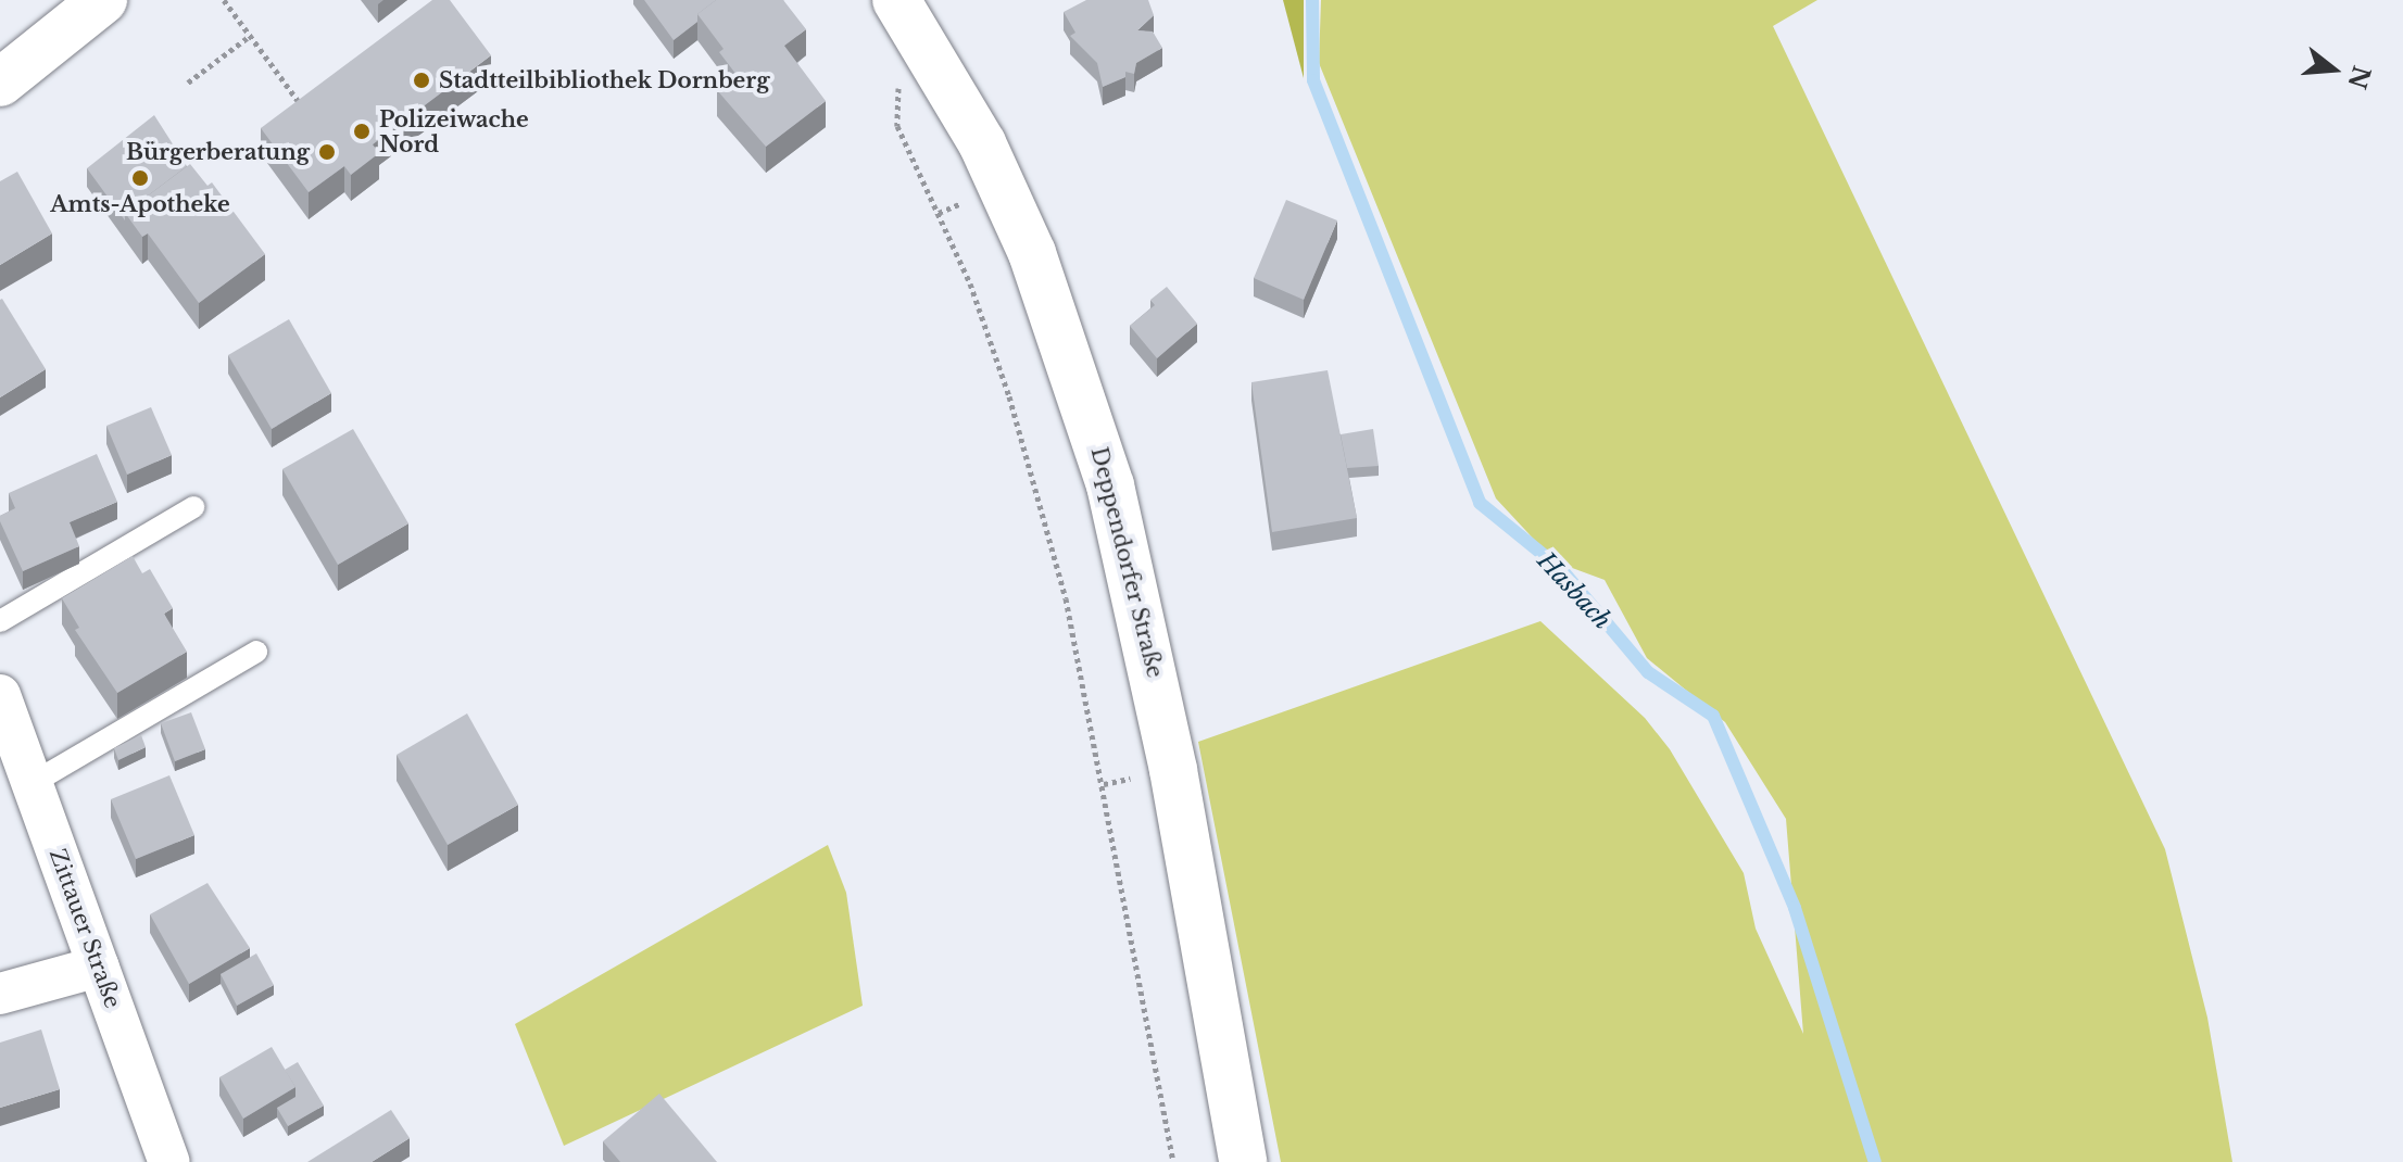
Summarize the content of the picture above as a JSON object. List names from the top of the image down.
{
  "streets": {
    "street": ["Deppendorfer Straße", "Zittauer Straße"]
  },
  "water": ["Hasbach"],
  "places": [
    "Stadtteilbibliothek Dornberg",
    "Polizeiwache Nord",
    "Bürgerberatung",
    "Amts-Apotheke"
  ],
  "north": "right"
}
